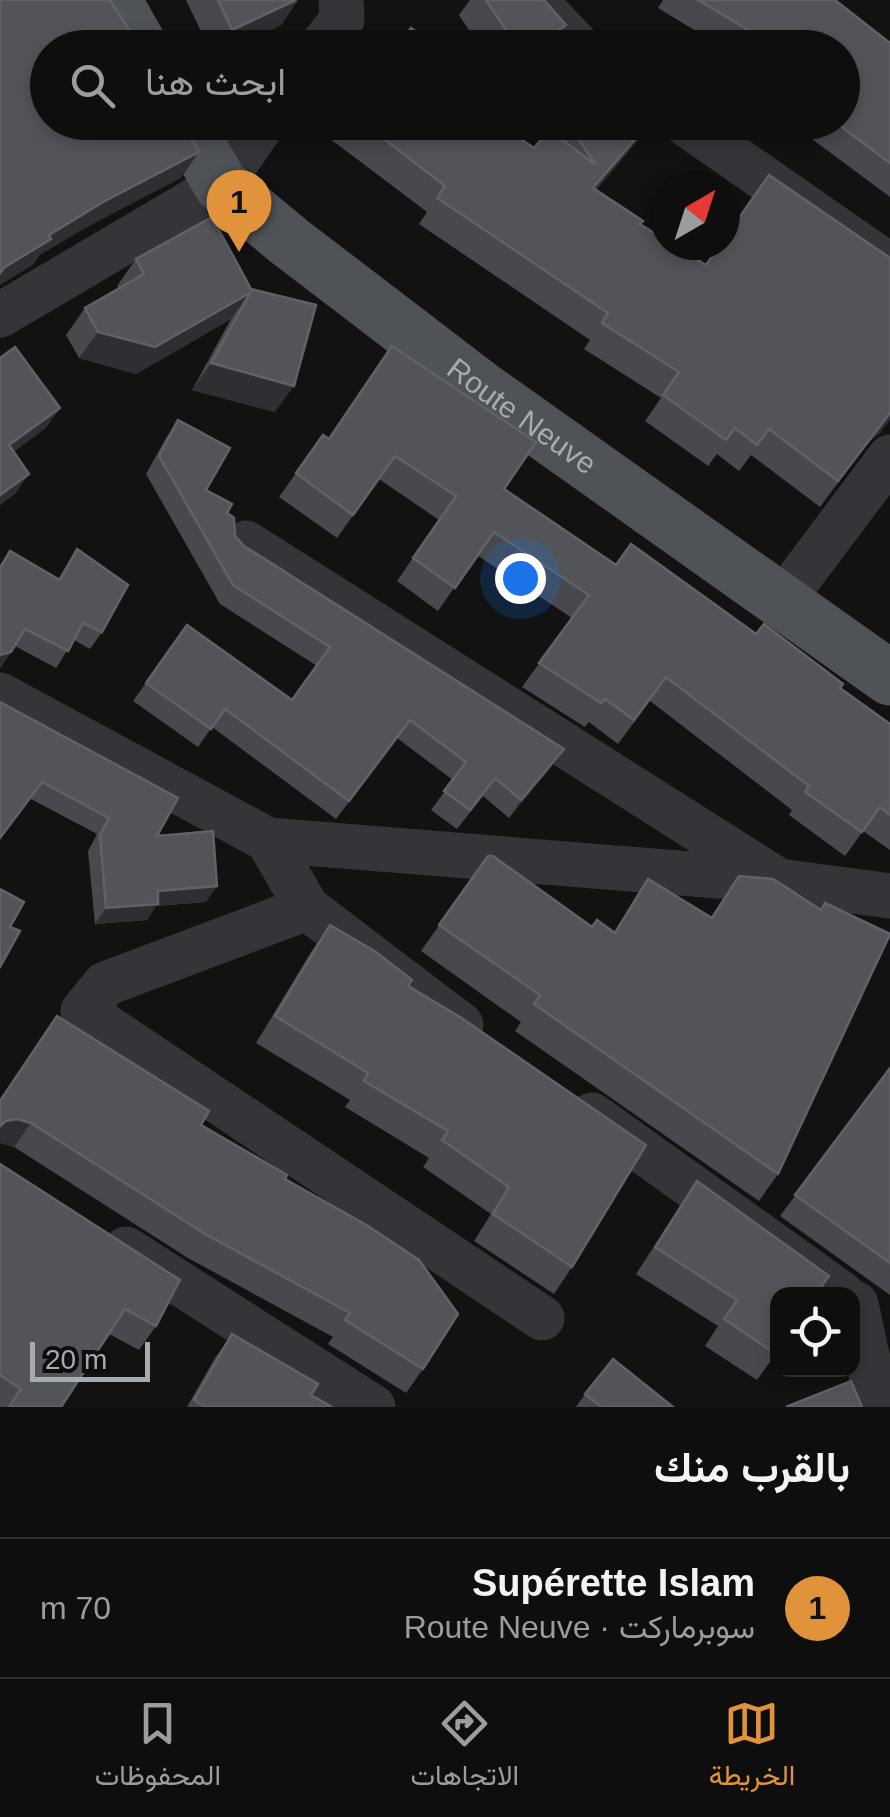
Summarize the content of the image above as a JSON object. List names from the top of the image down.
{
  "streets": {
    "main road": ["Route Neuve"]
  },
  "scale_bar": "20 m",
  "north": "top right",
  "page": {
    "search": "ابحث هنا",
    "pins": "1",
    "scale": "20 m",
    "heading": "بالقرب منك",
    "list": [
      {
        "mark": "1",
        "name": "Supérette Islam",
        "note": "سوبرماركت · Route Neuve",
        "value": "70 m"
      }
    ],
    "nav": ["الخريطة", "الاتجاهات", "المحفوظات"]
  }
}
